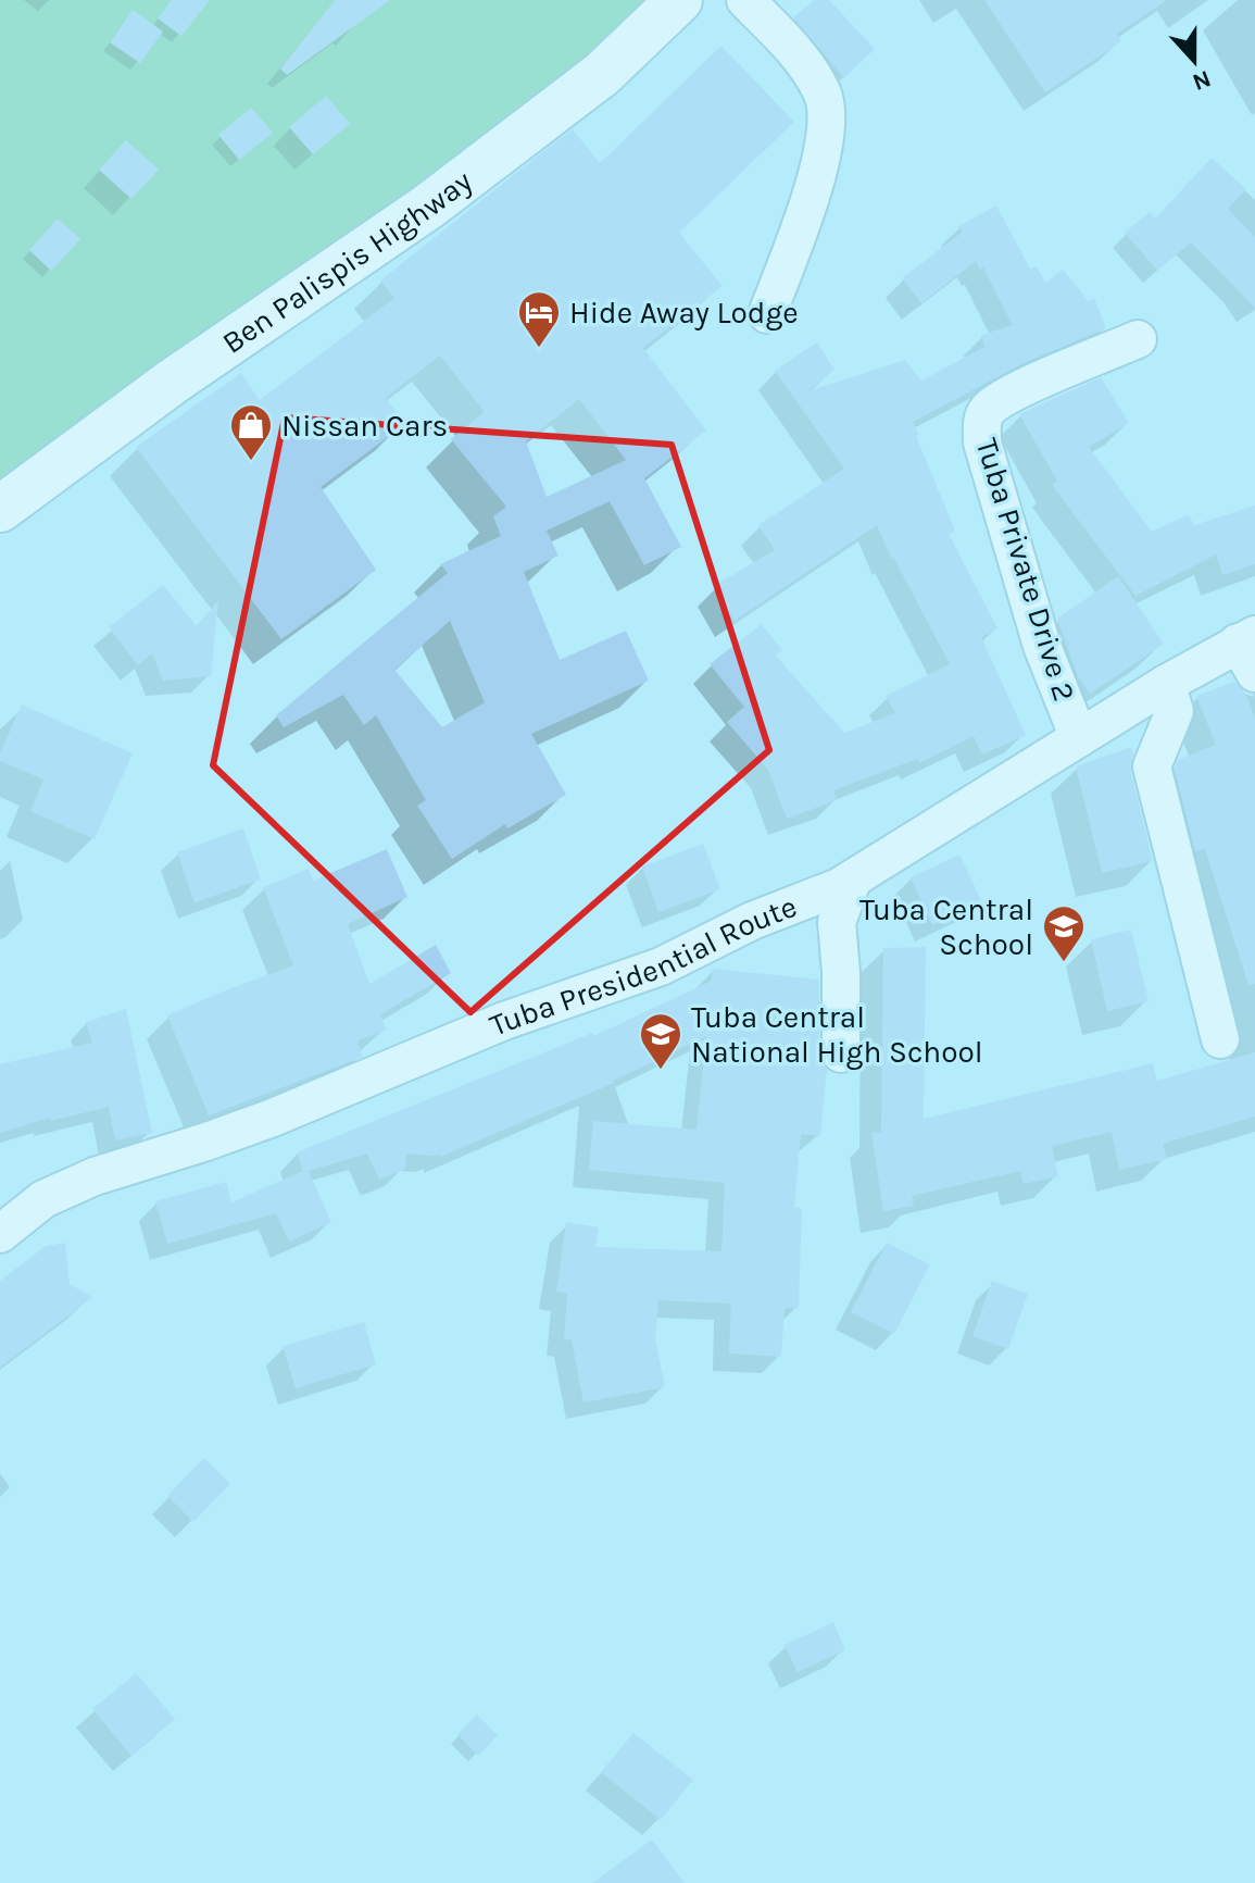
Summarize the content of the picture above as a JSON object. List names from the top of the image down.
{
  "streets": {
    "main road": ["Ben Palispis Highway"],
    "street": ["Tuba Private Drive 2", "Tuba Presidential Route"]
  },
  "crossings": [
    ["Tuba Private Drive 2", "Tuba Presidential Route"]
  ],
  "places": {
    "hotel": ["Hide Away Lodge"],
    "shop": ["Nissan Cars"],
    "school or university": ["Tuba Central School", "Tuba Central National High School"]
  },
  "north": "bottom"
}
